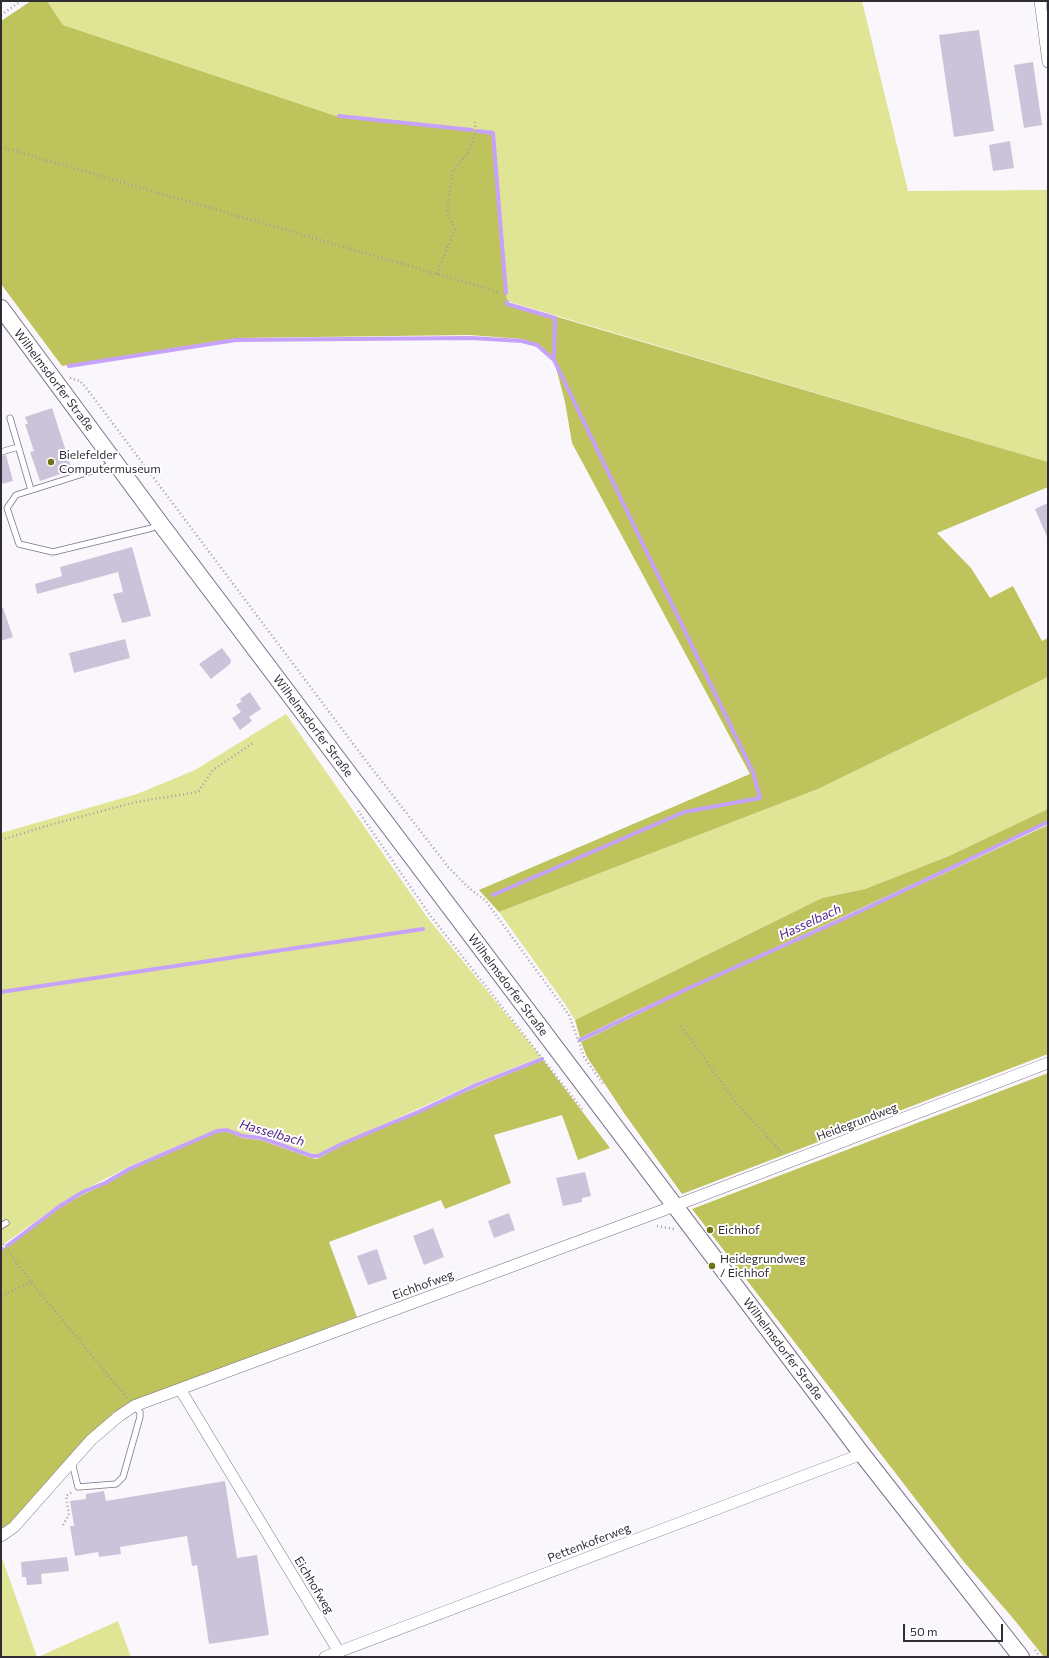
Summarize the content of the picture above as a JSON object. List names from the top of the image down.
{
  "streets": {
    "street": [
      "Wilhelmsdorfer Straße",
      "Heidegrundweg",
      "Eichhofweg",
      "Pettenkoferweg"
    ]
  },
  "crossings": [
    ["Wilhelmsdorfer Straße", "Heidegrundweg"],
    ["Wilhelmsdorfer Straße", "Eichhofweg"],
    ["Wilhelmsdorfer Straße", "Pettenkoferweg"],
    ["Heidegrundweg", "Eichhofweg"],
    ["Eichhofweg", "Pettenkoferweg"]
  ],
  "water": ["Hasselbach"],
  "places": ["Bielefelder Computermuseum", "Eichhof", "Heidegrundweg / Eichhof"],
  "scale_bar": "50 m"
}
